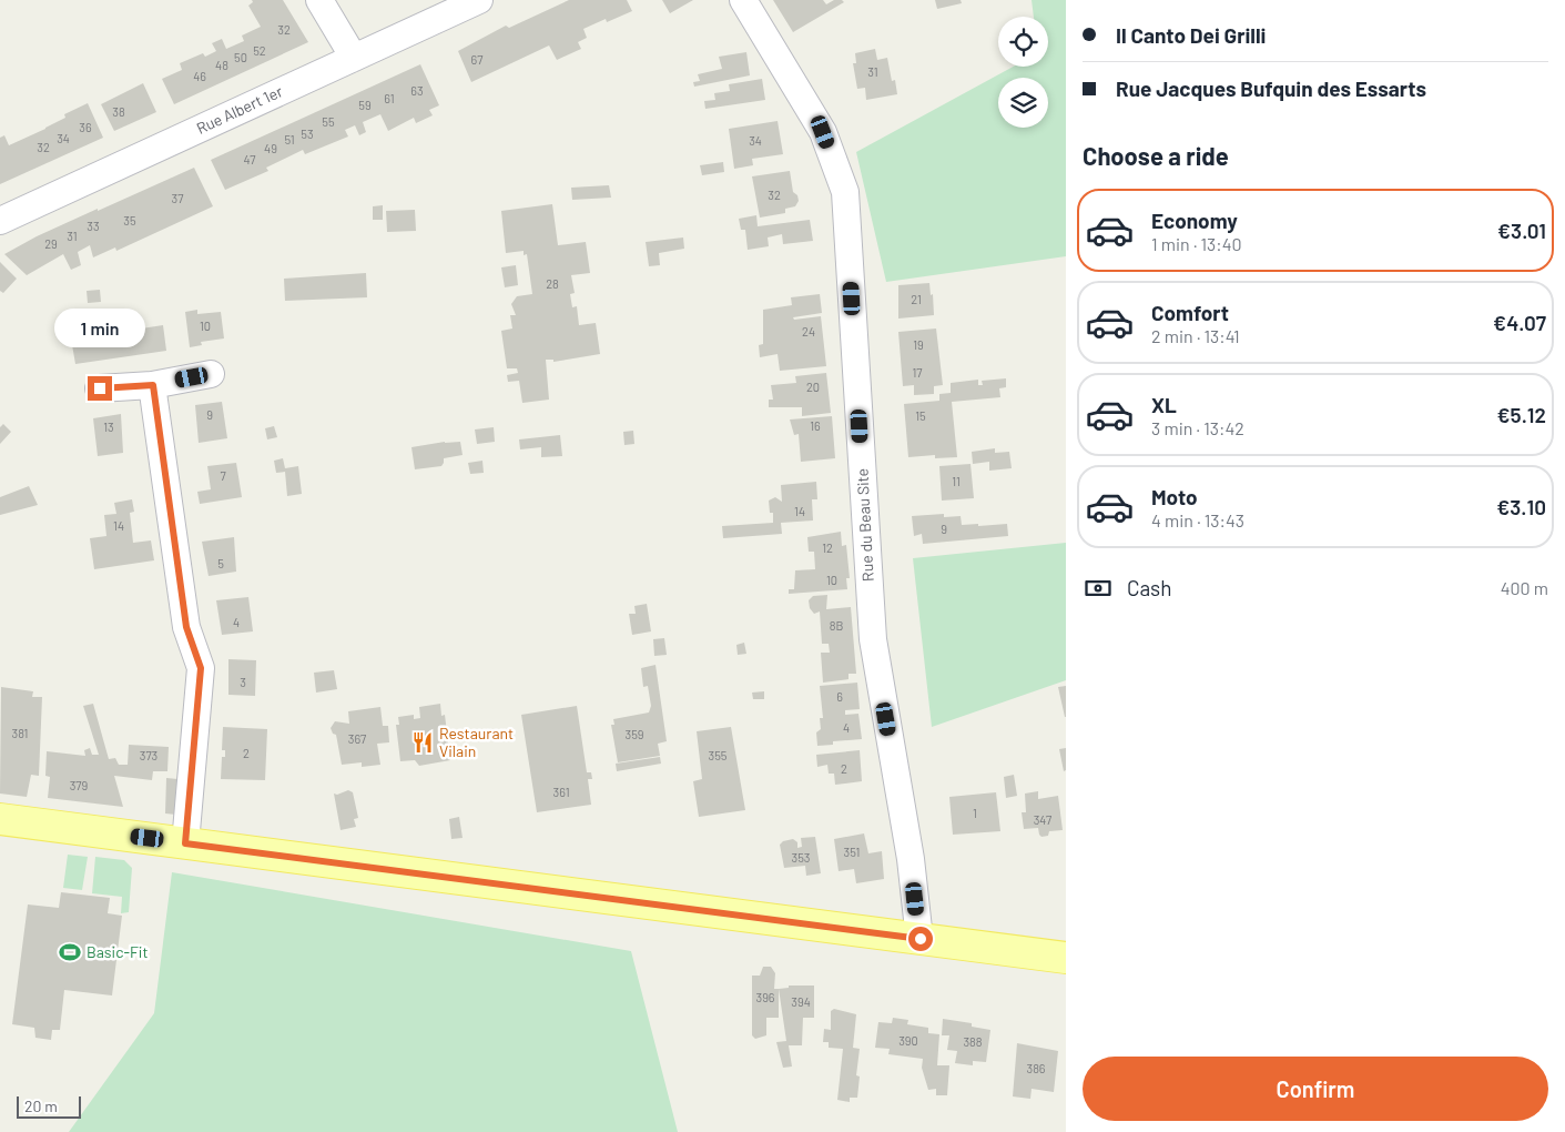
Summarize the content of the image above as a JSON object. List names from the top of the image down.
{
  "streets": {
    "street": ["Rue Albert 1er", "Rue du Beau Site"]
  },
  "places": {
    "restaurant": ["Restaurant Vilain"],
    "sports": ["Basic-Fit"]
  },
  "house_numbers": [
    "32",
    "52",
    "50",
    "67",
    "48",
    "31",
    "46",
    "63",
    "61",
    "59",
    "38",
    "55",
    "36",
    "53",
    "34",
    "51",
    "34",
    "32",
    "49",
    "47",
    "32",
    "37",
    "35",
    "33",
    "31",
    "29",
    "28",
    "21",
    "10",
    "24",
    "19",
    "17",
    "20",
    "9",
    "15",
    "16",
    "13",
    "7",
    "11",
    "14",
    "14",
    "9",
    "12",
    "5",
    "10",
    "4",
    "8B",
    "3",
    "6",
    "4",
    "381",
    "359",
    "367",
    "2",
    "373",
    "355",
    "2",
    "379",
    "361",
    "1",
    "347",
    "351",
    "353",
    "396",
    "394",
    "390",
    "388",
    "386"
  ],
  "scale_bar": "20 m",
  "page": {
    "banner": ["Il Canto Dei Grilli", "Rue Jacques Bufquin des Essarts"],
    "heading": "Choose a ride",
    "list": [
      {
        "name": "Economy",
        "note": "1 min · 13:40",
        "value": "€3.01"
      },
      {
        "name": "Comfort",
        "note": "2 min · 13:41",
        "value": "€4.07"
      },
      {
        "name": "XL",
        "note": "3 min · 13:42",
        "value": "€5.12"
      },
      {
        "name": "Moto",
        "note": "4 min · 13:43",
        "value": "€3.10"
      }
    ],
    "bubble": "1 min",
    "pay": ["Cash", "400 m"],
    "buttons": "Confirm",
    "scale": "20 m"
  }
}
